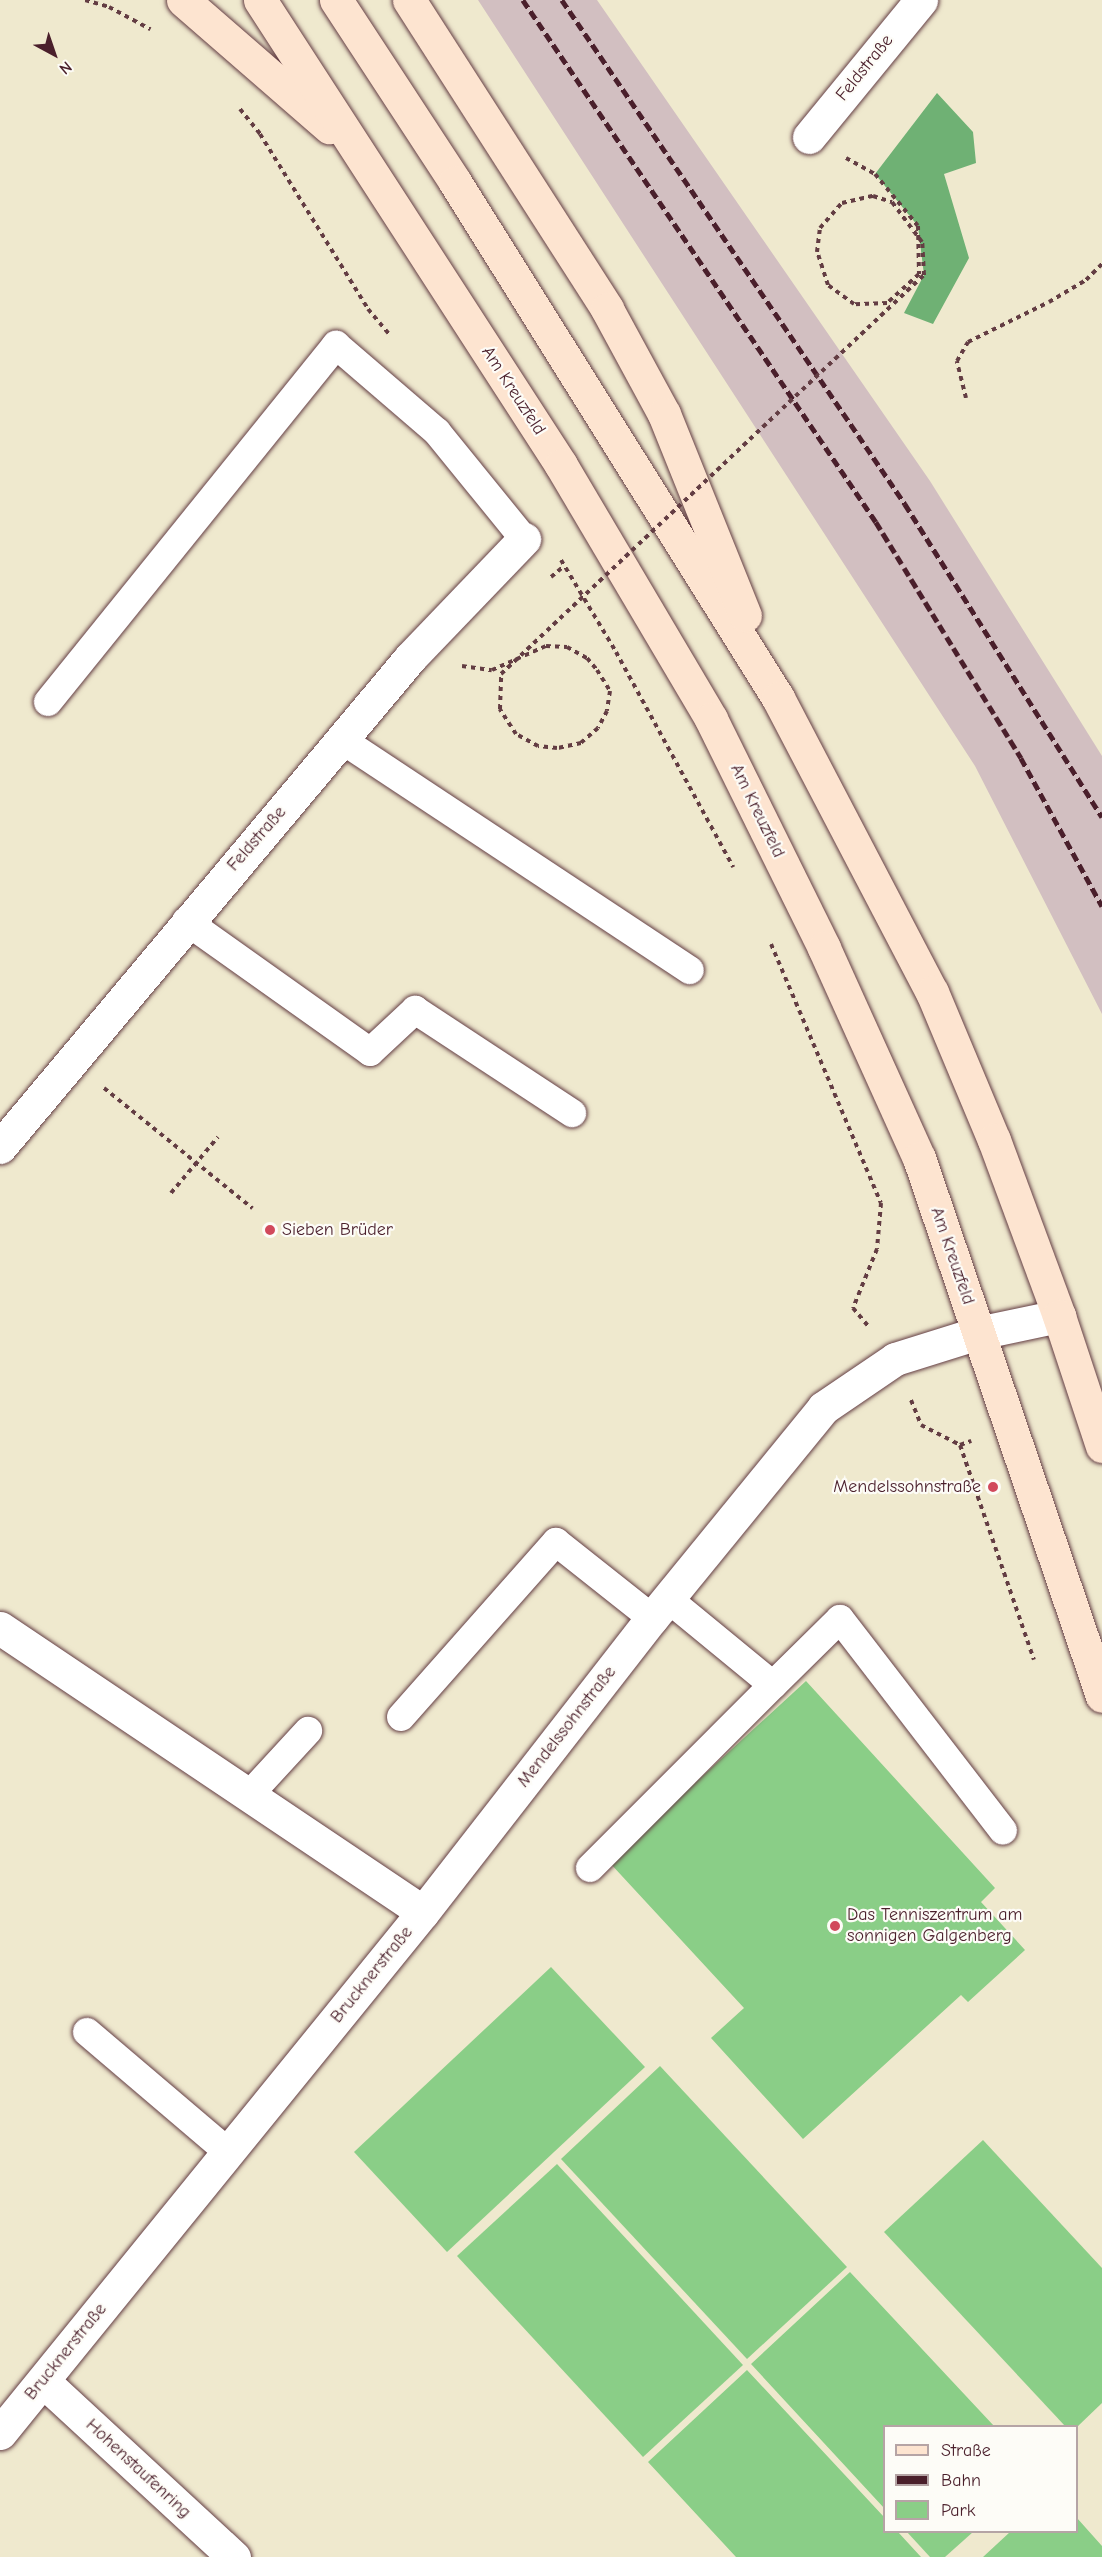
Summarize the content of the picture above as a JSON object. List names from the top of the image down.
{
  "streets": {
    "main road": ["Am Kreuzfeld"],
    "street": [
      "Feldstraße",
      "Mendelssohnstraße",
      "Brucknerstraße",
      "Hohenstaufenring"
    ]
  },
  "crossings": [
    ["Am Kreuzfeld", "Mendelssohnstraße"],
    ["Mendelssohnstraße", "Brucknerstraße"],
    ["Brucknerstraße", "Hohenstaufenring"]
  ],
  "places": ["Sieben Brüder", "Mendelssohnstraße", "Das Tenniszentrum am sonnigen Galgenberg"],
  "legend": ["Straße", "Bahn", "Park"],
  "north": "bottom right"
}
